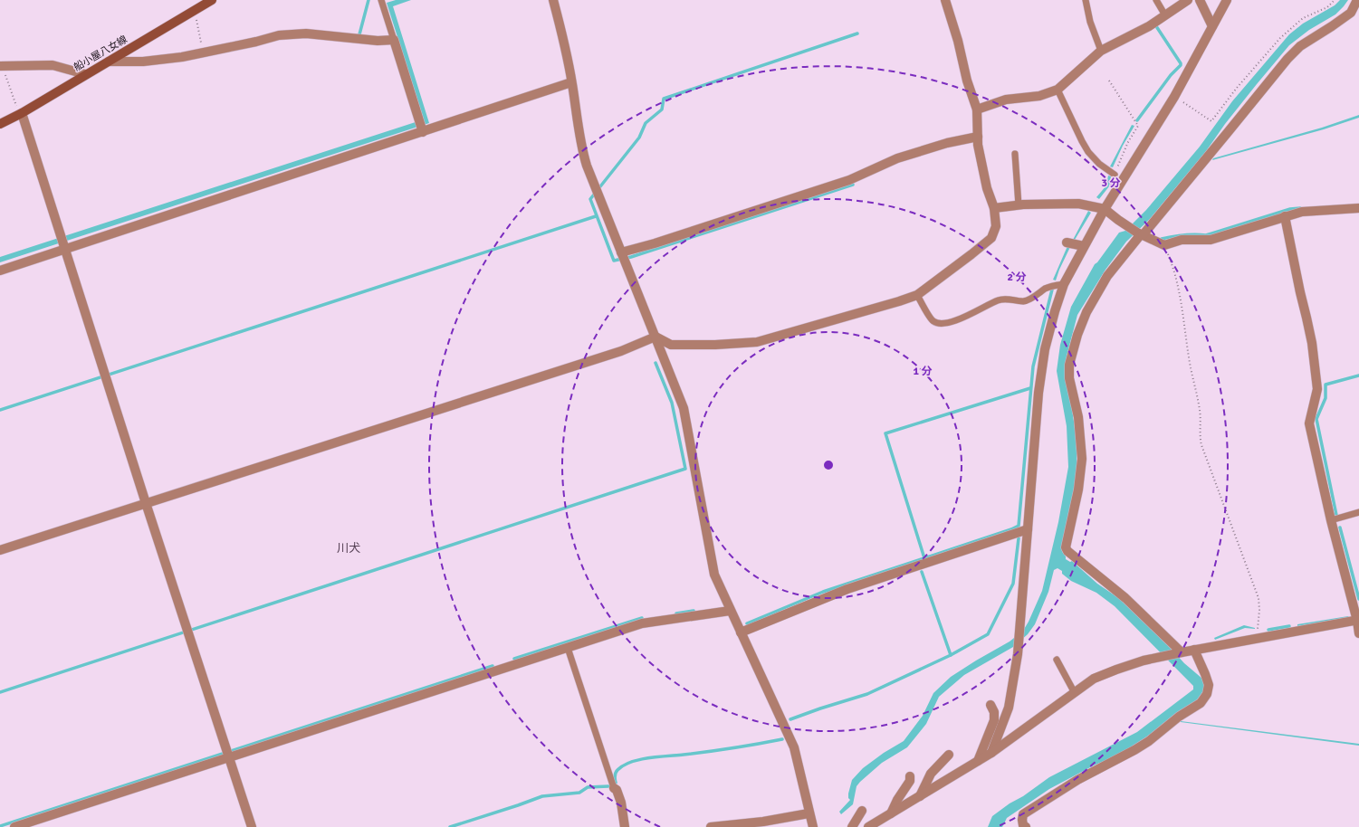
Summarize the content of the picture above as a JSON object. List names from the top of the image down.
{
  "streets": {
    "main road": ["船小屋八女線"]
  },
  "districts": ["川犬"],
  "rings": ["3 分", "2 分", "1 分"]
}
